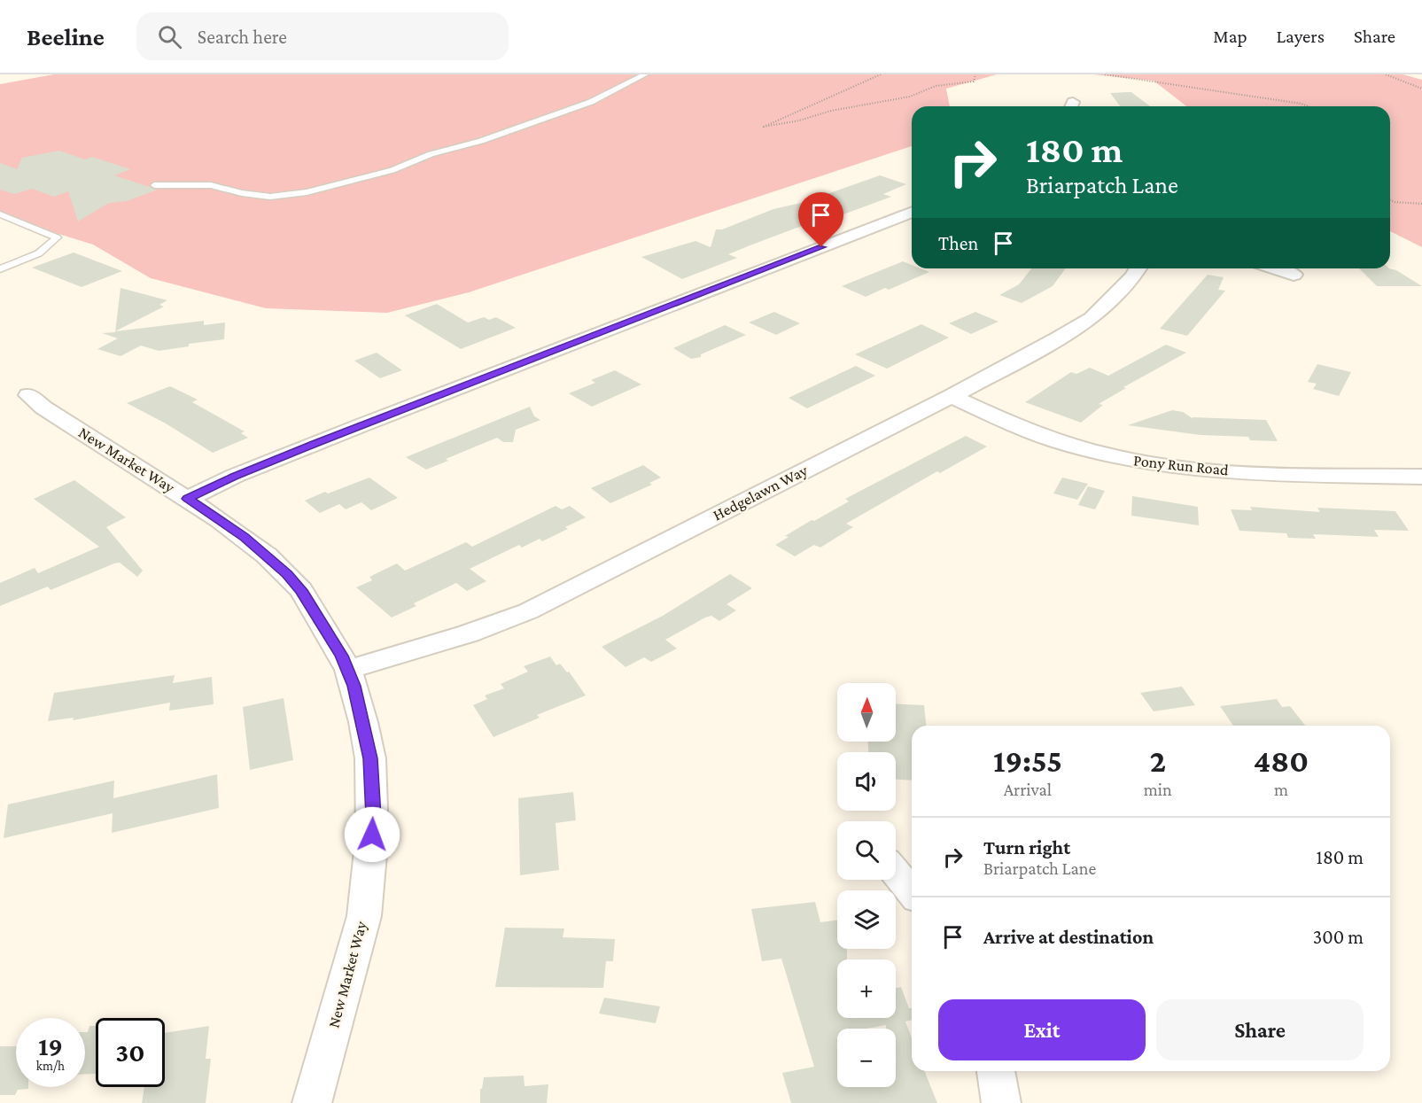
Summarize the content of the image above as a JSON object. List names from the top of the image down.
{
  "streets": {
    "street": ["New Market Way", "Pony Run Road", "Hedgelawn Way"]
  },
  "crossings": [
    ["New Market Way", "Hedgelawn Way"],
    ["Pony Run Road", "Hedgelawn Way"]
  ],
  "north": "top",
  "page": {
    "header": "Beeline",
    "search": "Search here",
    "nav": ["Map", "Layers", "Share"],
    "turn": ["180 m", "Briarpatch Lane"],
    "then": "Then",
    "map_buttons": ["+", "−"],
    "eta": [
      "19:55",
      "Arrival",
      "2",
      "min",
      "480",
      "m"
    ],
    "list": [
      {
        "name": "Turn right",
        "note": "Briarpatch Lane",
        "value": "180 m"
      },
      {
        "name": "Arrive at destination",
        "value": "300 m"
      }
    ],
    "buttons": ["Exit", "Share"],
    "speed": "19 km/h",
    "limit": "30"
  }
}
